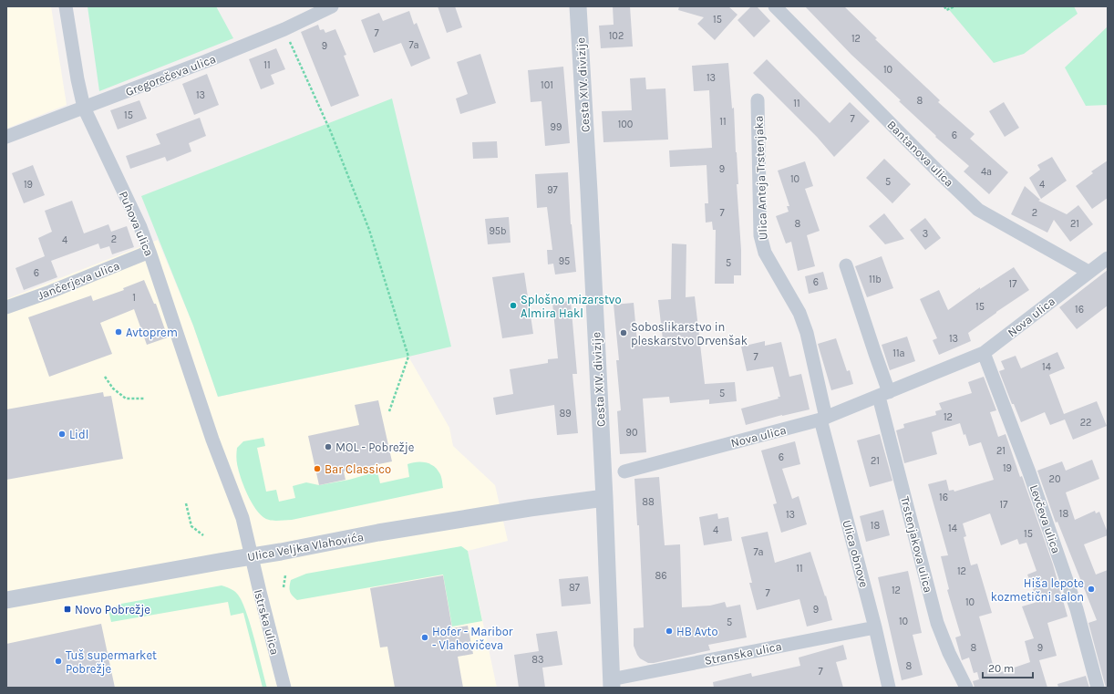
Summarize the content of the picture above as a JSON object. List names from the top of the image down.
{
  "streets": {
    "street": [
      "Gregorečeva ulica",
      "Cesta XIV. divizije",
      "Bantanova ulica",
      "Ulica Anteja Trstenjaka",
      "Puhova ulica",
      "Jančerjeva ulica",
      "Nova ulica",
      "Levčeva ulica",
      "Trstenjakova ulica",
      "Ulica Veljka Vlahovića",
      "Ulica obnove",
      "Istrska ulica",
      "Stranska ulica"
    ]
  },
  "crossings": [
    ["Gregorečeva ulica", "Puhova ulica"],
    ["Cesta XIV. divizije", "Ulica Veljka Vlahovića"],
    ["Cesta XIV. divizije", "Stranska ulica"],
    ["Bantanova ulica", "Nova ulica"],
    ["Ulica Anteja Trstenjaka", "Nova ulica"],
    ["Ulica Anteja Trstenjaka", "Ulica obnove"],
    ["Puhova ulica", "Jančerjeva ulica"],
    ["Puhova ulica", "Ulica Veljka Vlahovića"],
    ["Puhova ulica", "Istrska ulica"],
    ["Nova ulica", "Levčeva ulica"],
    ["Nova ulica", "Trstenjakova ulica"],
    ["Nova ulica", "Ulica obnove"],
    ["Ulica Veljka Vlahovića", "Istrska ulica"],
    ["Ulica obnove", "Stranska ulica"]
  ],
  "places": {
    "other": [
      "Splošno mizarstvo Almira Hakl",
      "Avtoprem",
      "Soboslikarstvo in pleskarstvo Drvenšak",
      "Lidl",
      "MOL - Pobrežje",
      "Bar Classico",
      "Hiša lepote kozmetični salon",
      "HB Avto",
      "Hofer - Maribor - Vlahovičeva",
      "Tuš supermarket Pobrežje"
    ],
    "transit": ["Novo Pobrežje"]
  },
  "house_numbers": [
    "15",
    "7",
    "102",
    "12",
    "7a",
    "9",
    "11",
    "10",
    "13",
    "101",
    "13",
    "8",
    "11",
    "15",
    "7",
    "11",
    "100",
    "99",
    "6",
    "9",
    "4a",
    "10",
    "5",
    "19",
    "4",
    "97",
    "7",
    "2",
    "8",
    "21",
    "95b",
    "3",
    "2",
    "4",
    "95",
    "5",
    "6",
    "11b",
    "6",
    "17",
    "1",
    "15",
    "16",
    "13",
    "11a",
    "7",
    "14",
    "5",
    "89",
    "12",
    "22",
    "90",
    "21",
    "6",
    "21",
    "19",
    "20",
    "16",
    "88",
    "17",
    "18",
    "13",
    "18",
    "14",
    "4",
    "15",
    "7a",
    "11",
    "12",
    "86",
    "87",
    "12",
    "7",
    "10",
    "9",
    "10",
    "5",
    "8",
    "9",
    "83",
    "8",
    "7"
  ],
  "scale_bar": "20 m"
}
